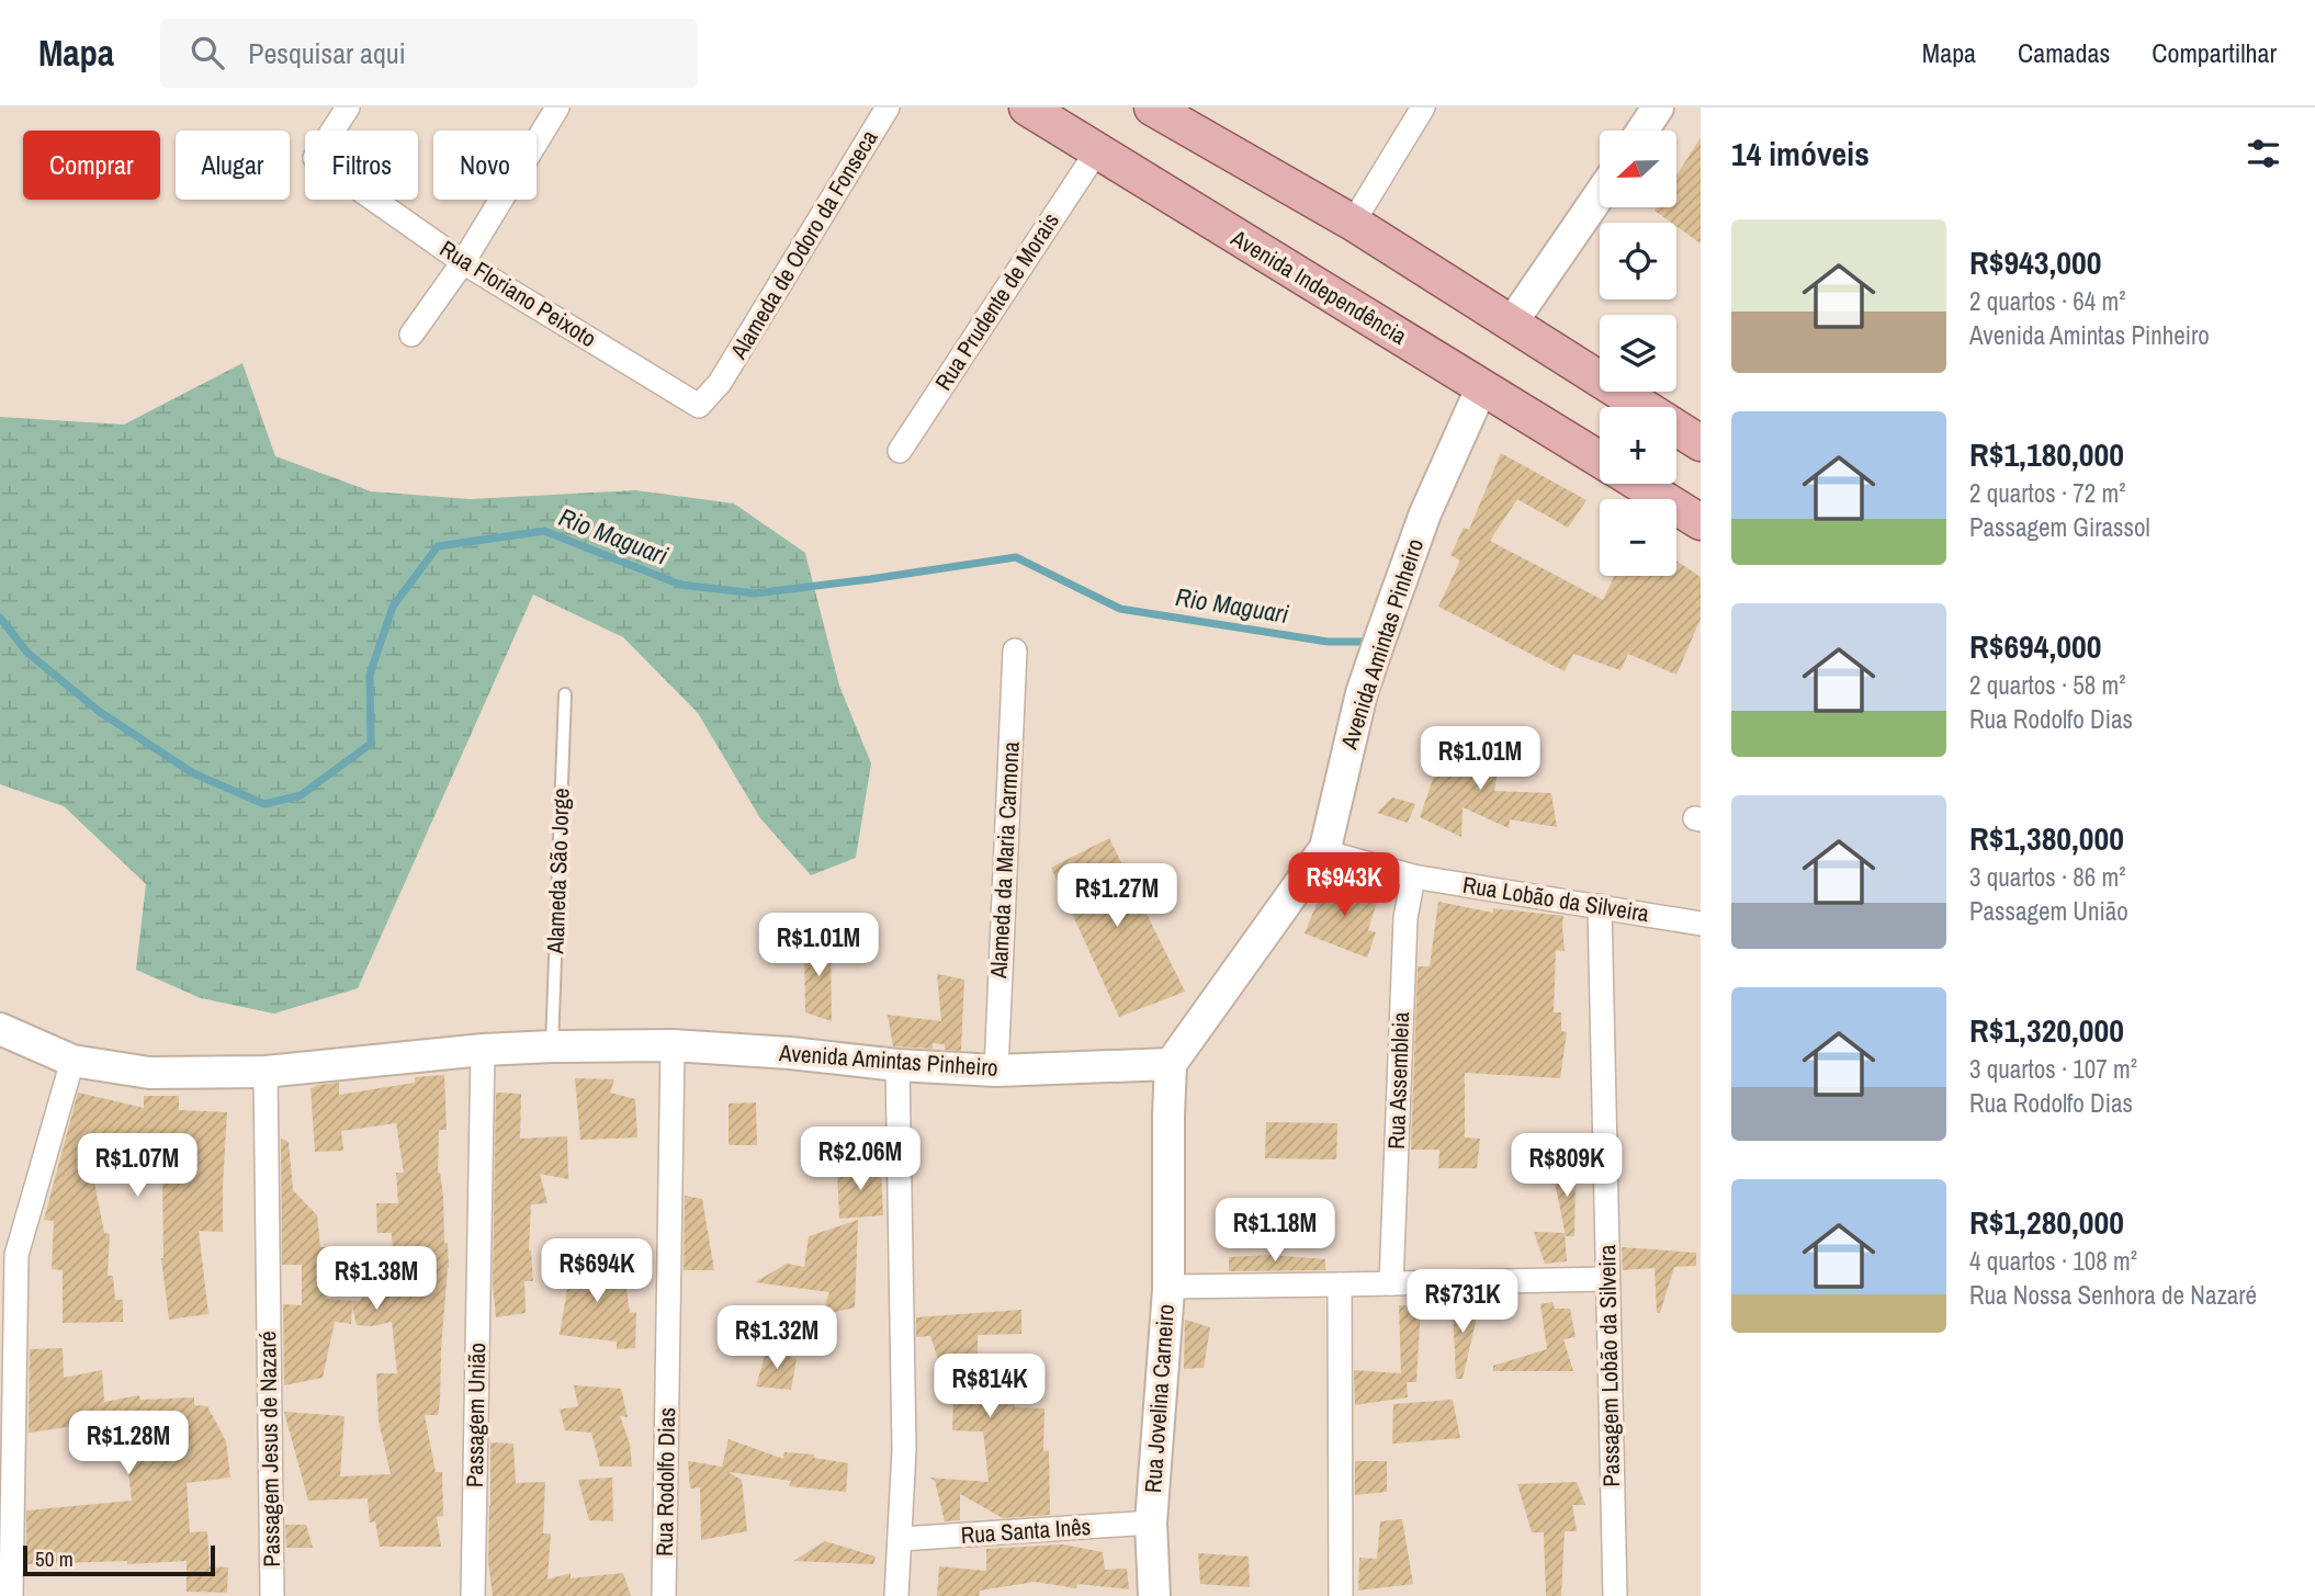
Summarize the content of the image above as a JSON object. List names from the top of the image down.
{
  "streets": {
    "main road": ["Avenida Independência"],
    "street": [
      "Alameda de Odoro da Fonseca",
      "Rua Floriano Peixoto",
      "Rua Prudente de Morais",
      "Avenida Amintas Pinheiro",
      "Alameda da Maria Carmona",
      "Rua Lobão da Silveira",
      "Rua Assembleia",
      "Passagem Lobão da Silveira",
      "Rua Jovelina Carneiro",
      "Passagem União",
      "Passagem Jesus de Nazaré",
      "Rua Rodolfo Dias",
      "Rua Santa Inês"
    ],
    "lane": ["Alameda São Jorge"]
  },
  "crossings": [
    ["Alameda de Odoro da Fonseca", "Rua Floriano Peixoto"],
    ["Avenida Independência", "Rua Prudente de Morais"],
    ["Avenida Independência", "Avenida Amintas Pinheiro"],
    ["Avenida Amintas Pinheiro", "Alameda da Maria Carmona"],
    ["Avenida Amintas Pinheiro", "Alameda São Jorge"],
    ["Avenida Amintas Pinheiro", "Rua Lobão da Silveira"],
    ["Avenida Amintas Pinheiro", "Rua Jovelina Carneiro"],
    ["Avenida Amintas Pinheiro", "Passagem União"],
    ["Avenida Amintas Pinheiro", "Passagem Jesus de Nazaré"],
    ["Avenida Amintas Pinheiro", "Rua Rodolfo Dias"],
    ["Rua Lobão da Silveira", "Rua Assembleia"],
    ["Rua Lobão da Silveira", "Passagem Lobão da Silveira"],
    ["Rua Jovelina Carneiro", "Rua Santa Inês"]
  ],
  "water": ["Rio Maguari"],
  "scale_bar": "50 m",
  "north": "left",
  "page": {
    "header": "Mapa",
    "search": "Pesquisar aqui",
    "nav": ["Mapa", "Camadas", "Compartilhar"],
    "heading": "14 imóveis",
    "map_buttons": ["+", "−"],
    "chip": [
      "Comprar",
      "Alugar",
      "Filtros",
      "Novo"
    ],
    "list": [
      {
        "name": "R$943,000",
        "note": "2 quartos · 64 m² · Avenida Amintas Pinheiro"
      },
      {
        "name": "R$1,180,000",
        "note": "2 quartos · 72 m² · Passagem Girassol"
      },
      {
        "name": "R$694,000",
        "note": "2 quartos · 58 m² · Rua Rodolfo Dias"
      },
      {
        "name": "R$1,380,000",
        "note": "3 quartos · 86 m² · Passagem União"
      },
      {
        "name": "R$1,320,000",
        "note": "3 quartos · 107 m² · Rua Rodolfo Dias"
      },
      {
        "name": "R$1,280,000",
        "note": "4 quartos · 108 m² · Rua Nossa Senhora de Nazaré"
      }
    ],
    "price": [
      "R$1.01M",
      "R$943K",
      "R$1.27M",
      "R$1.01M",
      "R$2.06M",
      "R$1.07M",
      "R$809K",
      "R$1.18M",
      "R$694K",
      "R$1.38M",
      "R$731K",
      "R$1.32M",
      "R$814K",
      "R$1.28M"
    ],
    "scale": "50 m"
  }
}
